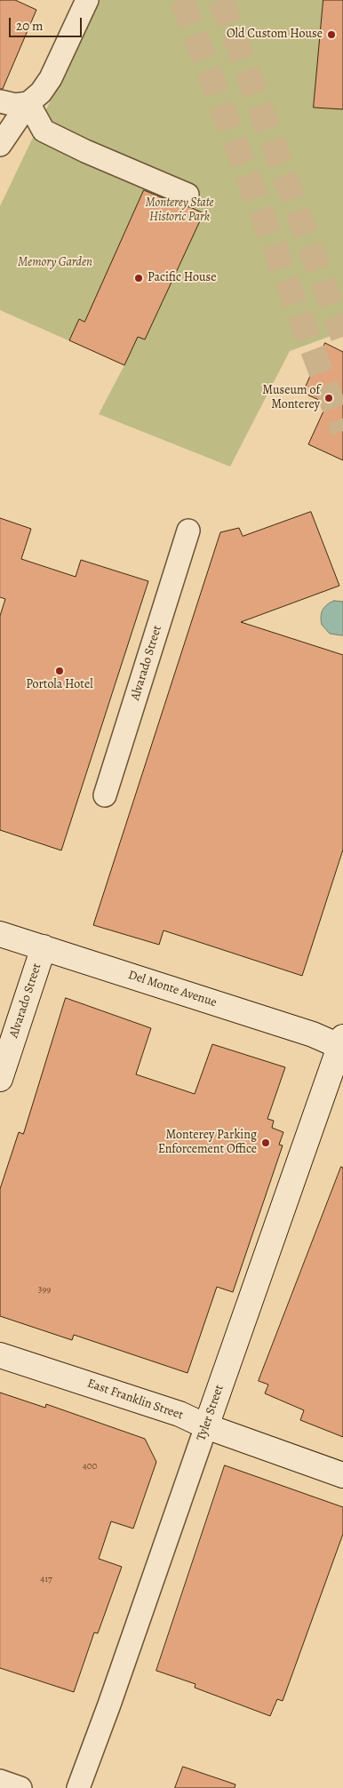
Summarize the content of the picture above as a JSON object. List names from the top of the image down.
{
  "streets": {
    "main road": [
      "Alvarado Street",
      "Del Monte Avenue",
      "East Franklin Street",
      "Tyler Street"
    ]
  },
  "crossings": [
    ["Alvarado Street", "Del Monte Avenue"],
    ["Del Monte Avenue", "Tyler Street"],
    ["East Franklin Street", "Tyler Street"]
  ],
  "parks": ["Monterey State Historic Park", "Memory Garden"],
  "places": [
    "Old Custom House",
    "Pacific House",
    "Museum of Monterey",
    "Portola Hotel",
    "Monterey Parking Enforcement Office"
  ],
  "house_numbers": ["399", "400", "417"],
  "scale_bar": "20 m"
}
